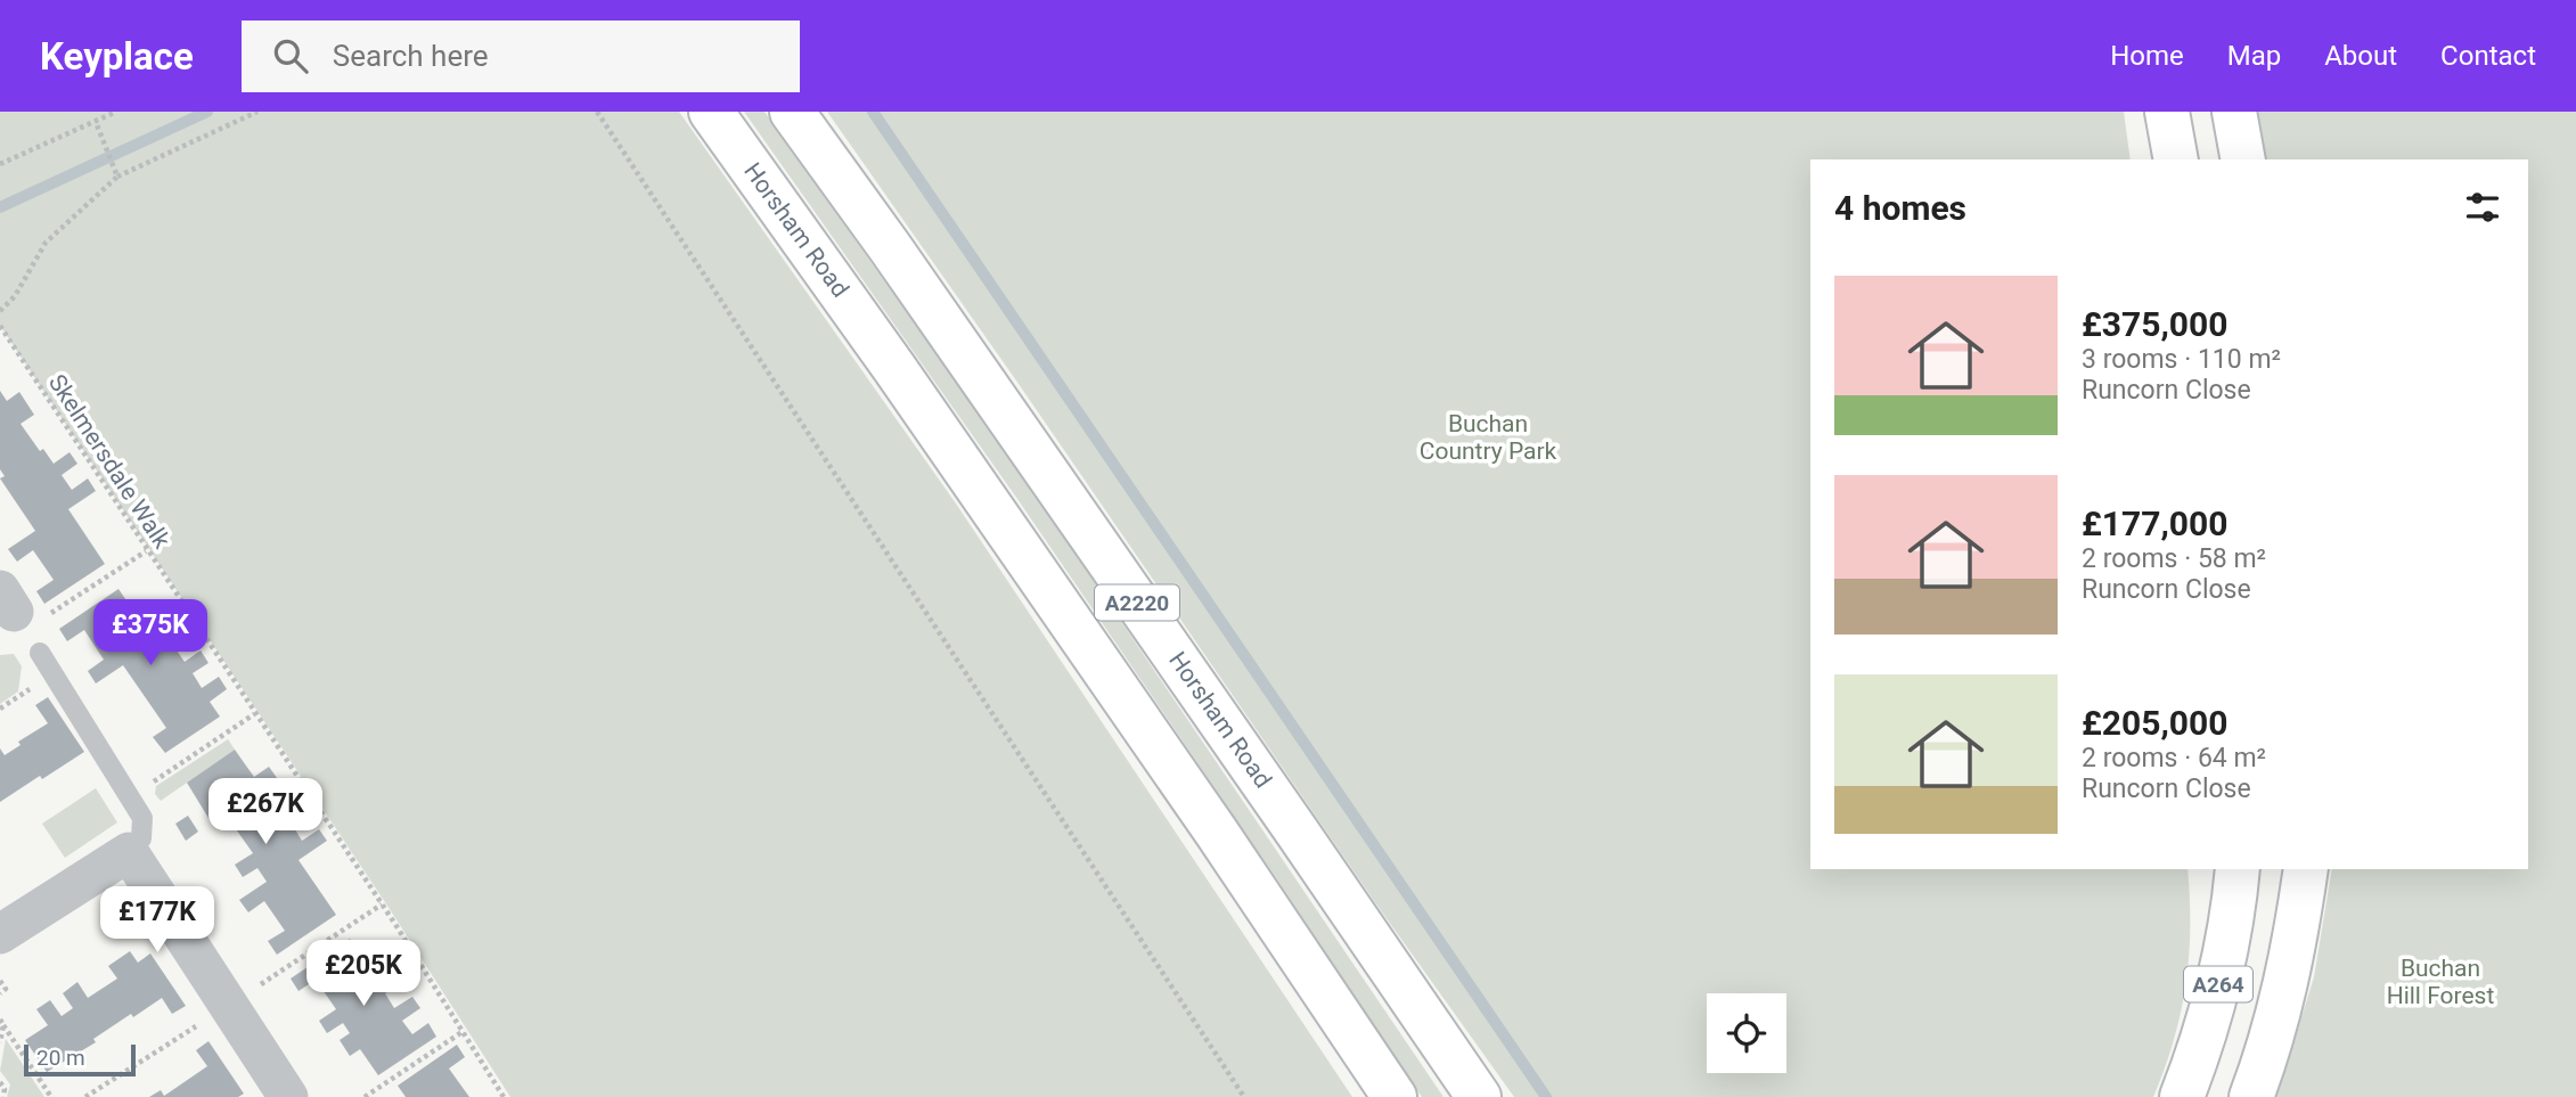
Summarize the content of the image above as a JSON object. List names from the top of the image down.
{
  "streets": {
    "main road": ["Horsham Road", "A2220", "A264"],
    "path": ["Skelmersdale Walk"]
  },
  "parks": ["Buchan Country Park", "Buchan Hill Forest"],
  "scale_bar": "20 m",
  "page": {
    "header": "Keyplace",
    "search": "Search here",
    "nav": [
      "Home",
      "Map",
      "About",
      "Contact"
    ],
    "heading": "4 homes",
    "list": [
      {
        "name": "£375,000",
        "note": "3 rooms · 110 m² · Runcorn Close"
      },
      {
        "name": "£177,000",
        "note": "2 rooms · 58 m² · Runcorn Close"
      },
      {
        "name": "£205,000",
        "note": "2 rooms · 64 m² · Runcorn Close"
      }
    ],
    "price": [
      "£375K",
      "£267K",
      "£177K",
      "£205K"
    ],
    "scale": "20 m"
  }
}
